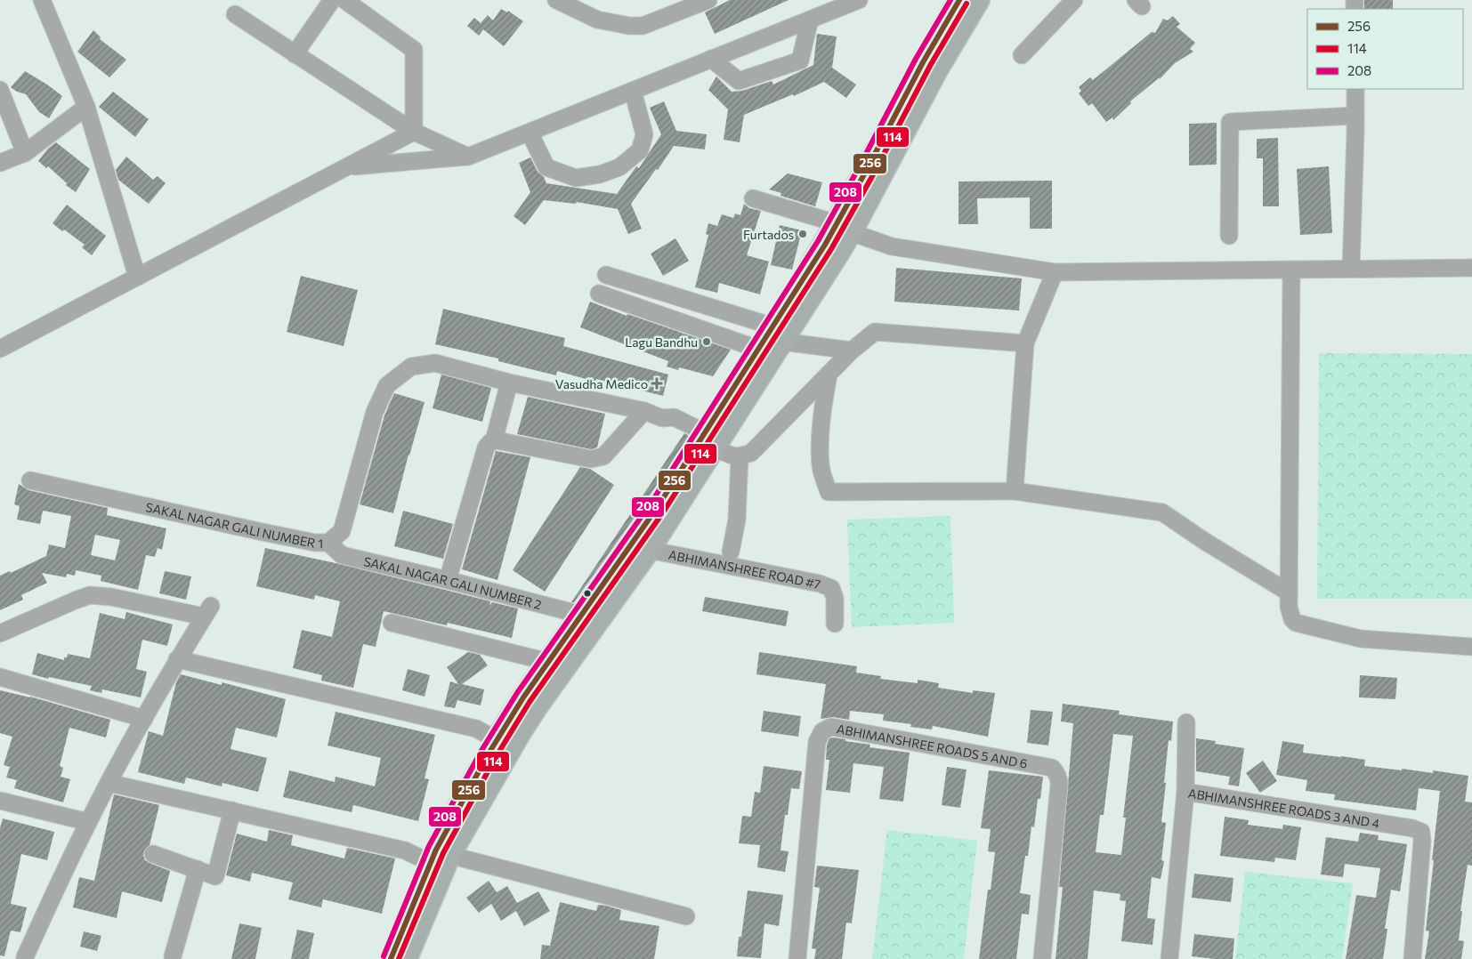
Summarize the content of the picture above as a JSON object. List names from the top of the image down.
{
  "streets": {
    "street": [
      "SAKAL NAGAR GALI NUMBER 1",
      "ABHIMANSHREE ROAD #7",
      "SAKAL NAGAR GALI NUMBER 2",
      "ABHIMANSHREE ROADS 5 AND 6",
      "ABHIMANSHREE ROADS 3 AND 4"
    ]
  },
  "crossings": [
    ["SAKAL NAGAR GALI NUMBER 1", "SAKAL NAGAR GALI NUMBER 2"]
  ],
  "places": {
    "other": ["Furtados", "Lagu Bandhu"],
    "health": ["Vasudha Medico"]
  },
  "lines": ["transit line 256", "transit line 208", "transit line 114"],
  "legend": ["256", "114", "208"]
}
